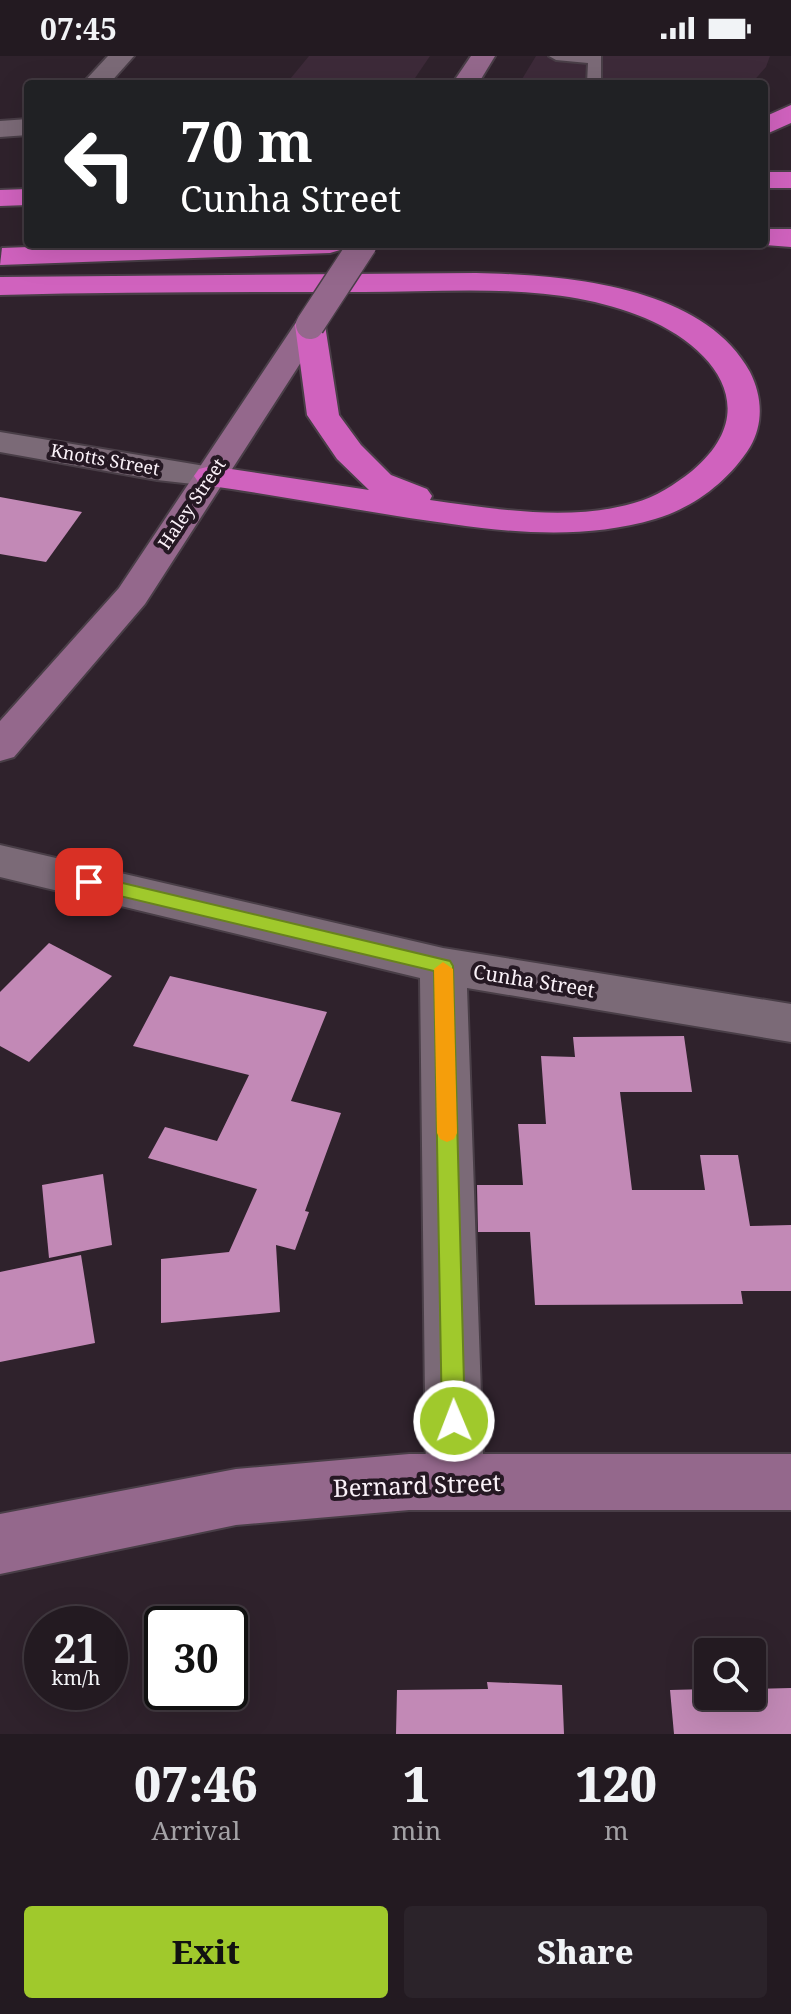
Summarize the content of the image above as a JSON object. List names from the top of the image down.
{
  "streets": {
    "main road": ["Haley Street", "Bernard Street"],
    "street": ["Knotts Street", "Cunha Street"]
  },
  "crossings": [
    ["Knotts Street", "Haley Street"]
  ],
  "page": {
    "status": "07:45",
    "turn": ["70 m", "Cunha Street"],
    "speed": "21 km/h",
    "limit": "30",
    "eta": [
      "07:46",
      "Arrival",
      "1",
      "min",
      "120",
      "m"
    ],
    "buttons": ["Exit", "Share"]
  }
}
